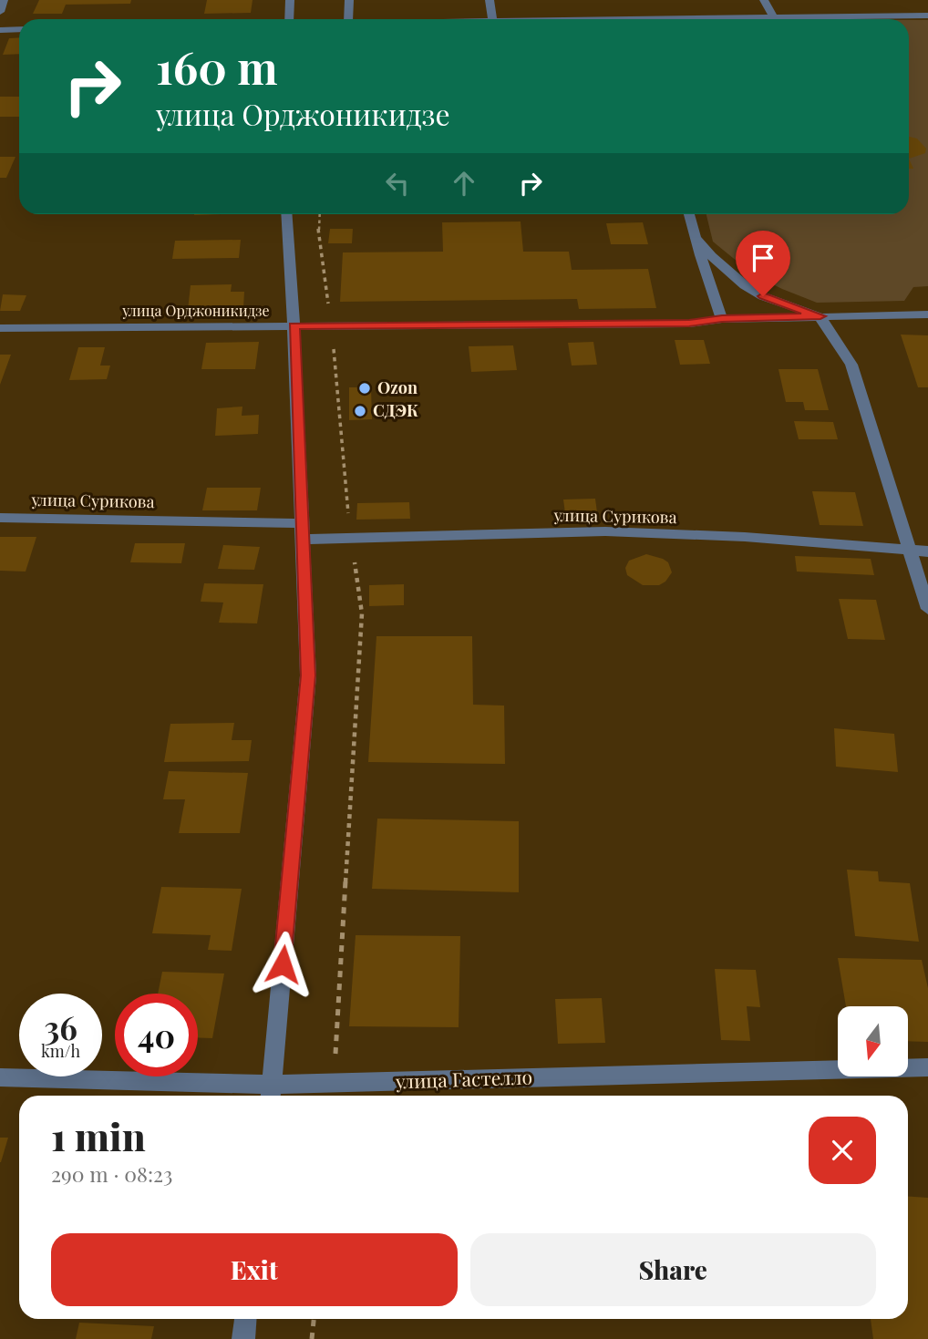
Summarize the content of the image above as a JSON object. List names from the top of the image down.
{
  "streets": {
    "street": ["улица Орджоникидзе", "улица Сурикова", "улица Гастелло"]
  },
  "places": ["Ozon", "СДЭК"],
  "north": "bottom",
  "page": {
    "turn": ["160 m", "улица Орджоникидзе"],
    "speed": "36 km/h",
    "limit": "40",
    "heading": ["1 min", "290 m · 08:23"],
    "buttons": ["Exit", "Share"]
  }
}
